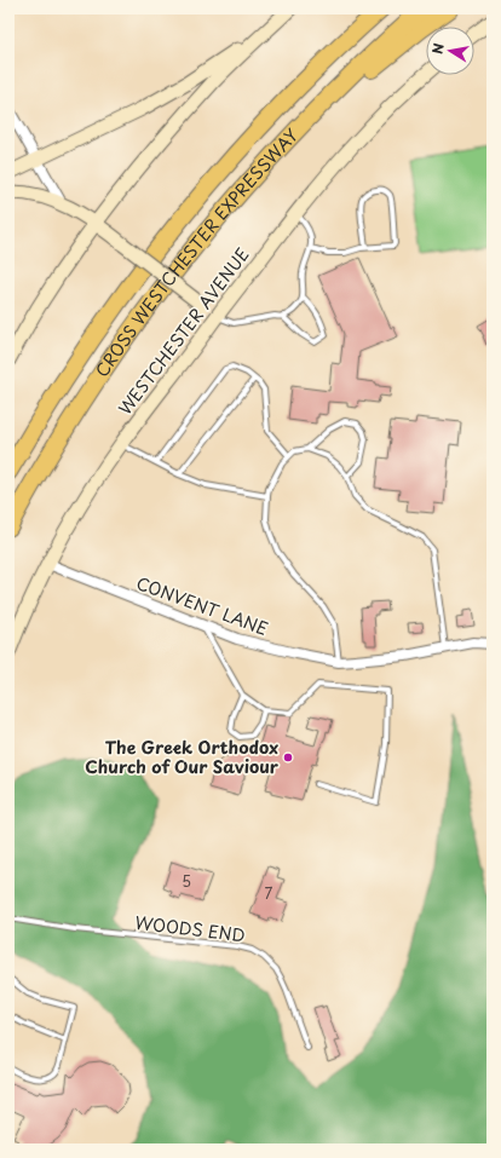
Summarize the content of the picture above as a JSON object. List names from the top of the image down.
{
  "streets": {
    "highway": ["CROSS WESTCHESTER EXPRESSWAY"],
    "main road": ["WESTCHESTER AVENUE"],
    "street": ["CONVENT LANE"],
    "lane": ["WOODS END"]
  },
  "crossings": [
    ["WESTCHESTER AVENUE", "CONVENT LANE"]
  ],
  "places": ["The Greek Orthodox Church of Our Saviour"],
  "house_numbers": ["5", "7"],
  "north": "left"
}
